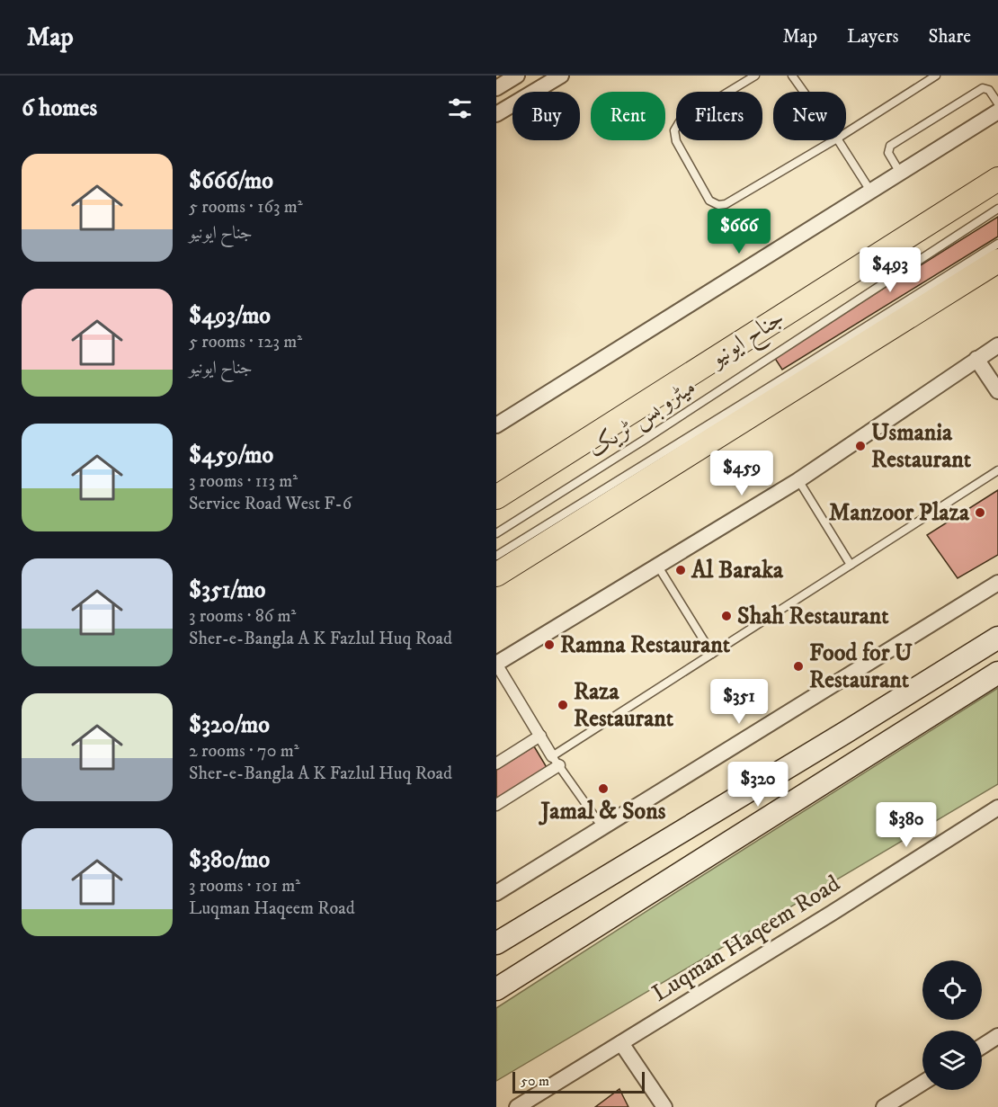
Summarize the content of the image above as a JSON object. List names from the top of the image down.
{
  "streets": {
    "main road": ["جناح ایونیو"],
    "street": ["Luqman Haqeem Road"],
    "lane": ["میٹرو بس ٹریک"]
  },
  "places": [
    "Usmania Restaurant",
    "Manzoor Plaza",
    "Al Baraka",
    "Shah Restaurant",
    "Ramna Restaurant",
    "Food for U Restaurant",
    "Raza Restaurant",
    "Jamal & Sons"
  ],
  "scale_bar": "50 m",
  "page": {
    "header": "Map",
    "nav": ["Map", "Layers", "Share"],
    "heading": "6 homes",
    "chip": [
      "Buy",
      "Rent",
      "Filters",
      "New"
    ],
    "list": [
      {
        "name": "$666/mo",
        "note": "5 rooms · 163 m² · جناح ایونیو"
      },
      {
        "name": "$493/mo",
        "note": "5 rooms · 123 m² · جناح ایونیو"
      },
      {
        "name": "$459/mo",
        "note": "3 rooms · 113 m² · Service Road West F-6"
      },
      {
        "name": "$351/mo",
        "note": "3 rooms · 86 m² · Sher-e-Bangla A K Fazlul Huq Road"
      },
      {
        "name": "$320/mo",
        "note": "2 rooms · 70 m² · Sher-e-Bangla A K Fazlul Huq Road"
      },
      {
        "name": "$380/mo",
        "note": "3 rooms · 101 m² · Luqman Haqeem Road"
      }
    ],
    "price": [
      "$666",
      "$493",
      "$459",
      "$351",
      "$320",
      "$380"
    ],
    "scale": "50 m"
  }
}
